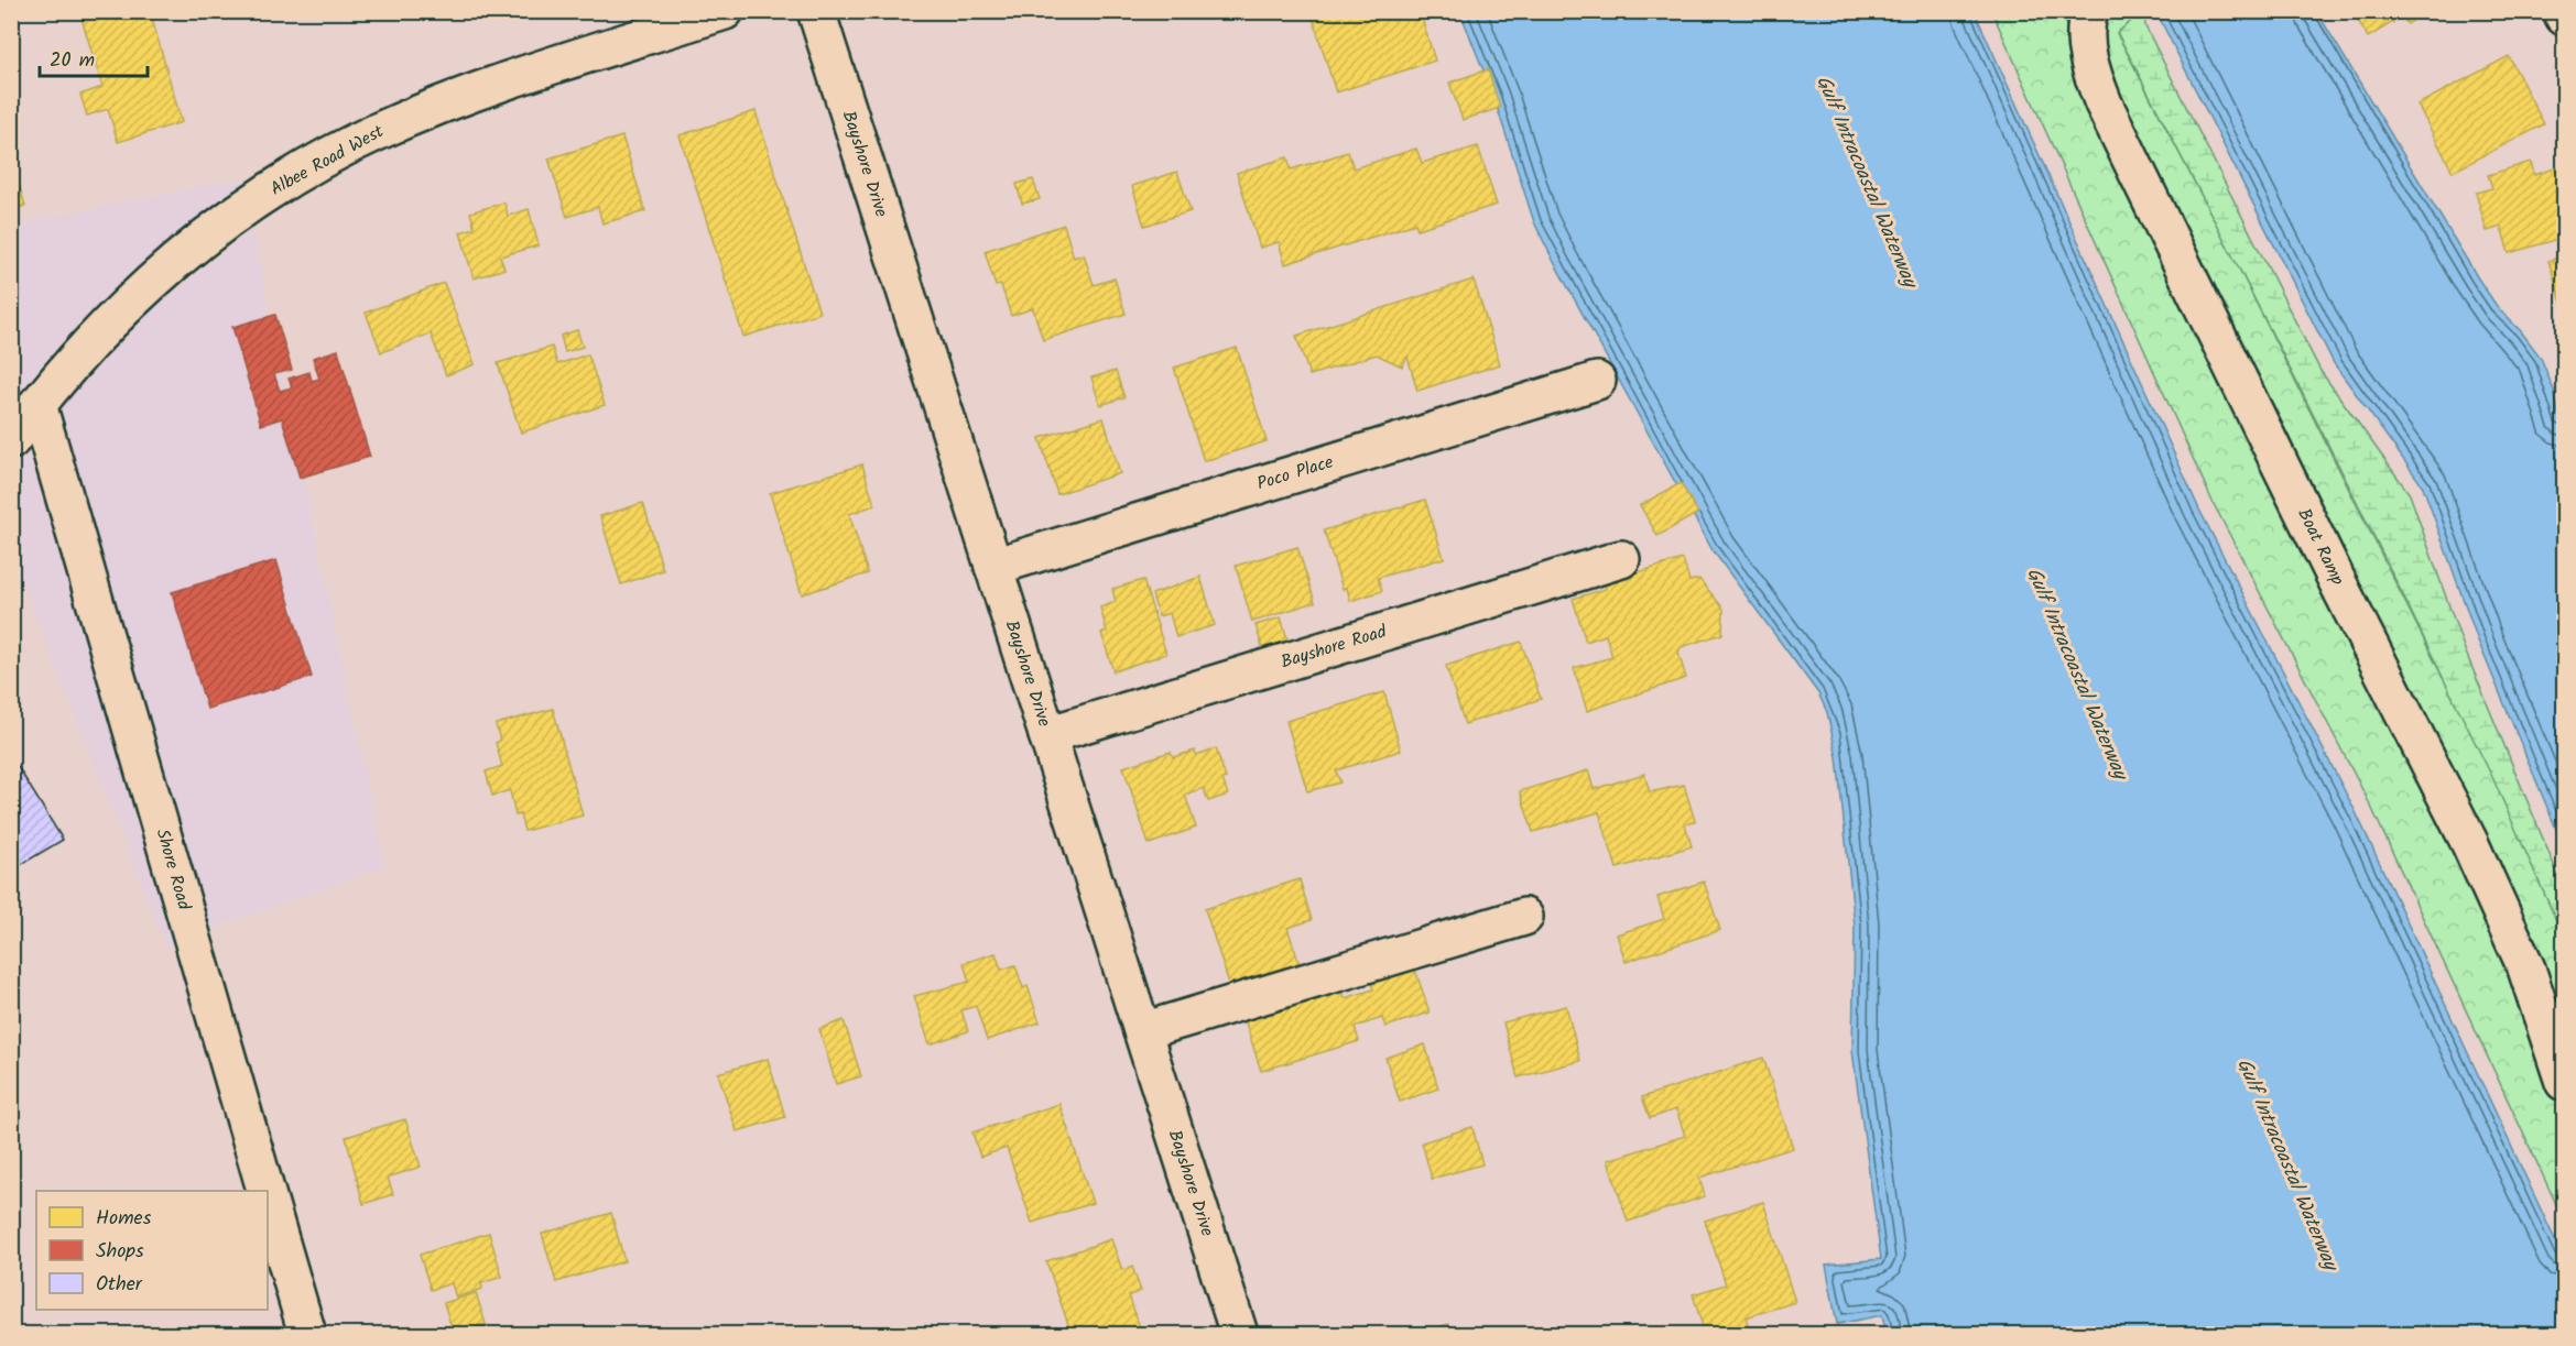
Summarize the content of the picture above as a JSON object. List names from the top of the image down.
{
  "streets": {
    "street": [
      "Albee Road West",
      "Bayshore Drive",
      "Poco Place",
      "Boat Ramp",
      "Bayshore Road",
      "Shore Road"
    ]
  },
  "crossings": [
    ["Albee Road West", "Shore Road"],
    ["Bayshore Drive", "Poco Place"],
    ["Bayshore Drive", "Bayshore Road"]
  ],
  "water": ["Gulf Intracoastal Waterway"],
  "legend": ["Homes", "Shops", "Other"],
  "scale_bar": "20 m"
}
